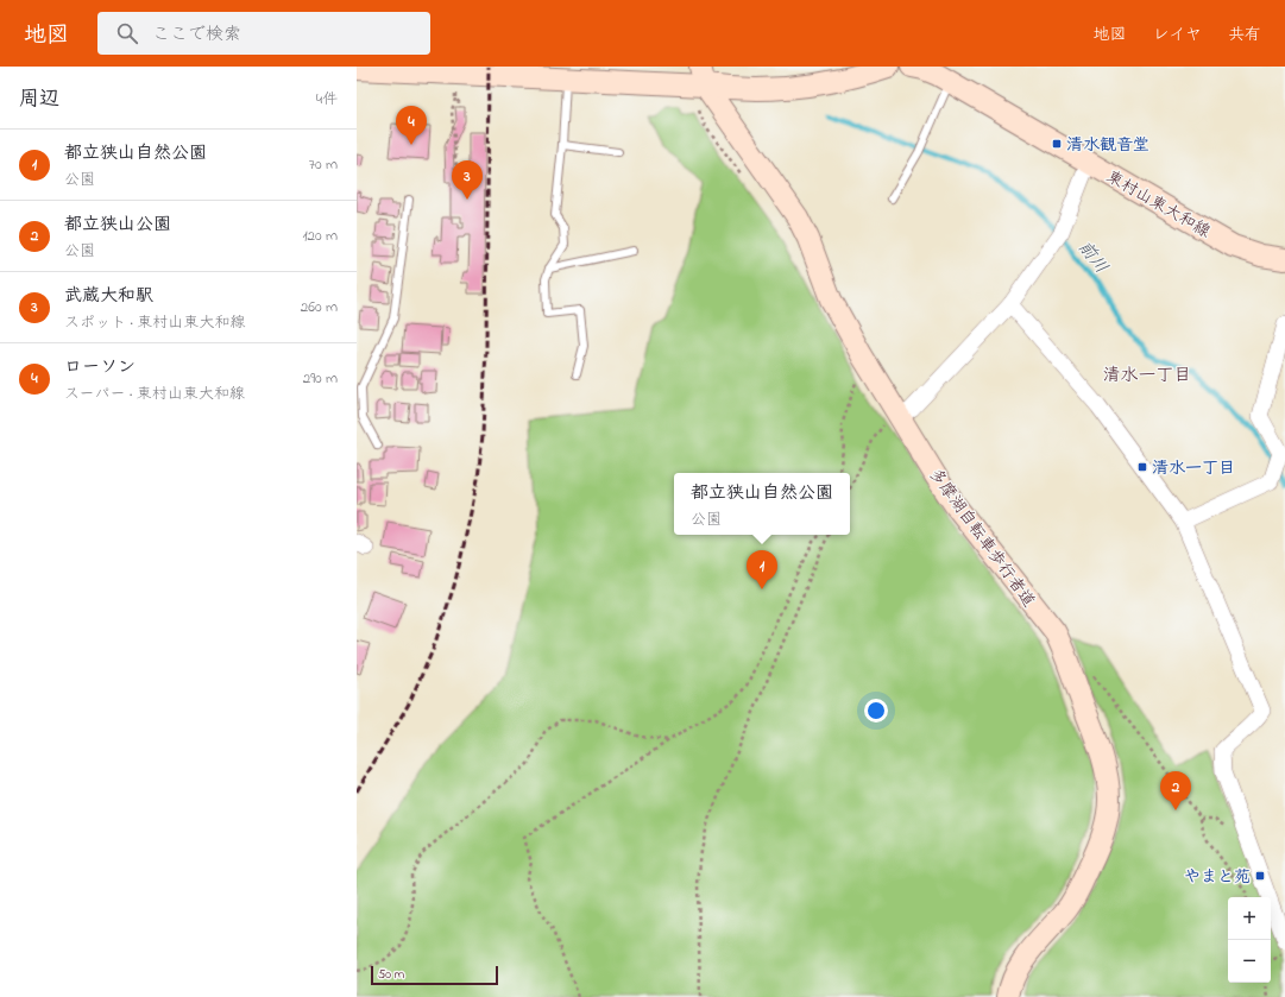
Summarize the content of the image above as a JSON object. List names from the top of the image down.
{
  "streets": {
    "street": ["東村山東大和線"]
  },
  "districts": ["清水一丁目"],
  "water": ["前川"],
  "places": {
    "transit": ["清水観音堂", "清水一丁目", "やまと苑"]
  },
  "scale_bar": "50 m",
  "page": {
    "header": "地図",
    "search": "ここで検索",
    "nav": ["地図", "レイヤ", "共有"],
    "heading": ["周辺", "4件"],
    "pins": [
      "4",
      "3",
      "1",
      "2"
    ],
    "list": [
      {
        "mark": "1",
        "name": "都立狭山自然公園",
        "note": "公園",
        "value": "70 m"
      },
      {
        "mark": "2",
        "name": "都立狭山公園",
        "note": "公園",
        "value": "120 m"
      },
      {
        "mark": "3",
        "name": "武蔵大和駅",
        "note": "スポット · 東村山東大和線",
        "value": "260 m"
      },
      {
        "mark": "4",
        "name": "ローソン",
        "note": "スーパー · 東村山東大和線",
        "value": "290 m"
      }
    ],
    "popup": ["都立狭山自然公園", "公園"],
    "map_buttons": ["+", "−"],
    "scale": "50 m"
  }
}
